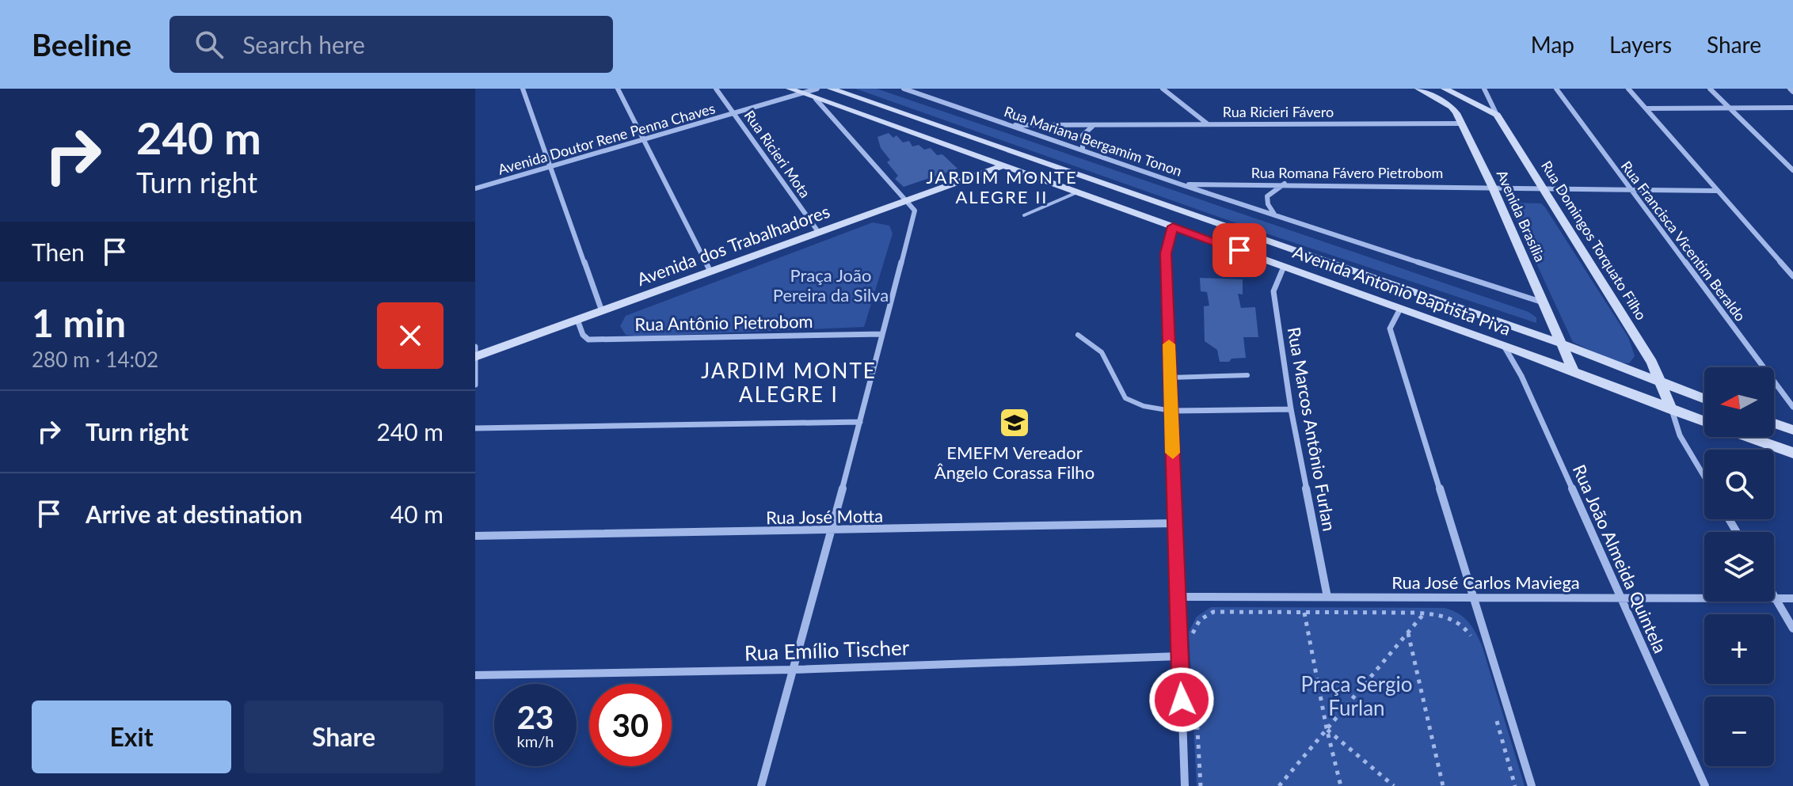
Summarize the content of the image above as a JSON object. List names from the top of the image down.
{
  "streets": {
    "main road": [
      "Avenida Brasília",
      "Rua Domingos Torquato Filho",
      "Avenida dos Trabalhadores",
      "Avenida Antonio Baptista Piva"
    ],
    "street": [
      "Rua Ricieri Fávero",
      "Avenida Doutor Rene Penna Chaves",
      "Rua Mariana Bergamim Tonon",
      "Rua Ricieri Mota",
      "Rua Romana Fávero Pietrobom",
      "Rua Francisca Vicentim Beraldo",
      "Rua Antônio Pietrobom",
      "Rua Marcos Antônio Furlan",
      "Rua José Motta",
      "Rua João Almeida Quintela",
      "Rua José Carlos Maviega",
      "Rua Emílio Tischer"
    ]
  },
  "crossings": [
    ["Rua Ricieri Fávero", "Rua Mariana Bergamim Tonon"],
    ["Rua Ricieri Fávero", "Avenida Brasília"],
    ["Avenida Doutor Rene Penna Chaves", "Rua Ricieri Mota"],
    ["Avenida Doutor Rene Penna Chaves", "Avenida Antonio Baptista Piva"],
    ["Rua Mariana Bergamim Tonon", "Rua Romana Fávero Pietrobom"],
    ["Rua Mariana Bergamim Tonon", "Avenida Brasília"],
    ["Rua Ricieri Mota", "Avenida dos Trabalhadores"],
    ["Rua Romana Fávero Pietrobom", "Avenida Brasília"],
    ["Rua Romana Fávero Pietrobom", "Rua Domingos Torquato Filho"],
    ["Rua Romana Fávero Pietrobom", "Rua Francisca Vicentim Beraldo"],
    ["Avenida Brasília", "Avenida Antonio Baptista Piva"],
    ["Rua Domingos Torquato Filho", "Avenida Antonio Baptista Piva"],
    ["Avenida dos Trabalhadores", "Avenida Antonio Baptista Piva"],
    ["Avenida dos Trabalhadores", "Rua Antônio Pietrobom"],
    ["Avenida Antonio Baptista Piva", "Rua Marcos Antônio Furlan"],
    ["Avenida Antonio Baptista Piva", "Rua João Almeida Quintela"],
    ["Rua Marcos Antônio Furlan", "Rua José Carlos Maviega"],
    ["Rua João Almeida Quintela", "Rua José Carlos Maviega"]
  ],
  "districts": ["JARDIM MONTE ALEGRE II", "JARDIM MONTE ALEGRE I"],
  "parks": ["Praça João Pereira da Silva", "Praça Sergio Furlan"],
  "places": {
    "school or university": ["EMEFM Vereador Ângelo Corassa Filho"]
  },
  "north": "left",
  "page": {
    "header": "Beeline",
    "search": "Search here",
    "nav": ["Map", "Layers", "Share"],
    "turn": ["240 m", "Turn right"],
    "then": "Then",
    "heading": ["1 min", "280 m · 14:02"],
    "map_buttons": ["+", "−"],
    "list": [
      {
        "name": "Turn right",
        "value": "240 m"
      },
      {
        "name": "Arrive at destination",
        "value": "40 m"
      }
    ],
    "speed": "23 km/h",
    "limit": "30",
    "buttons": ["Exit", "Share"]
  }
}
